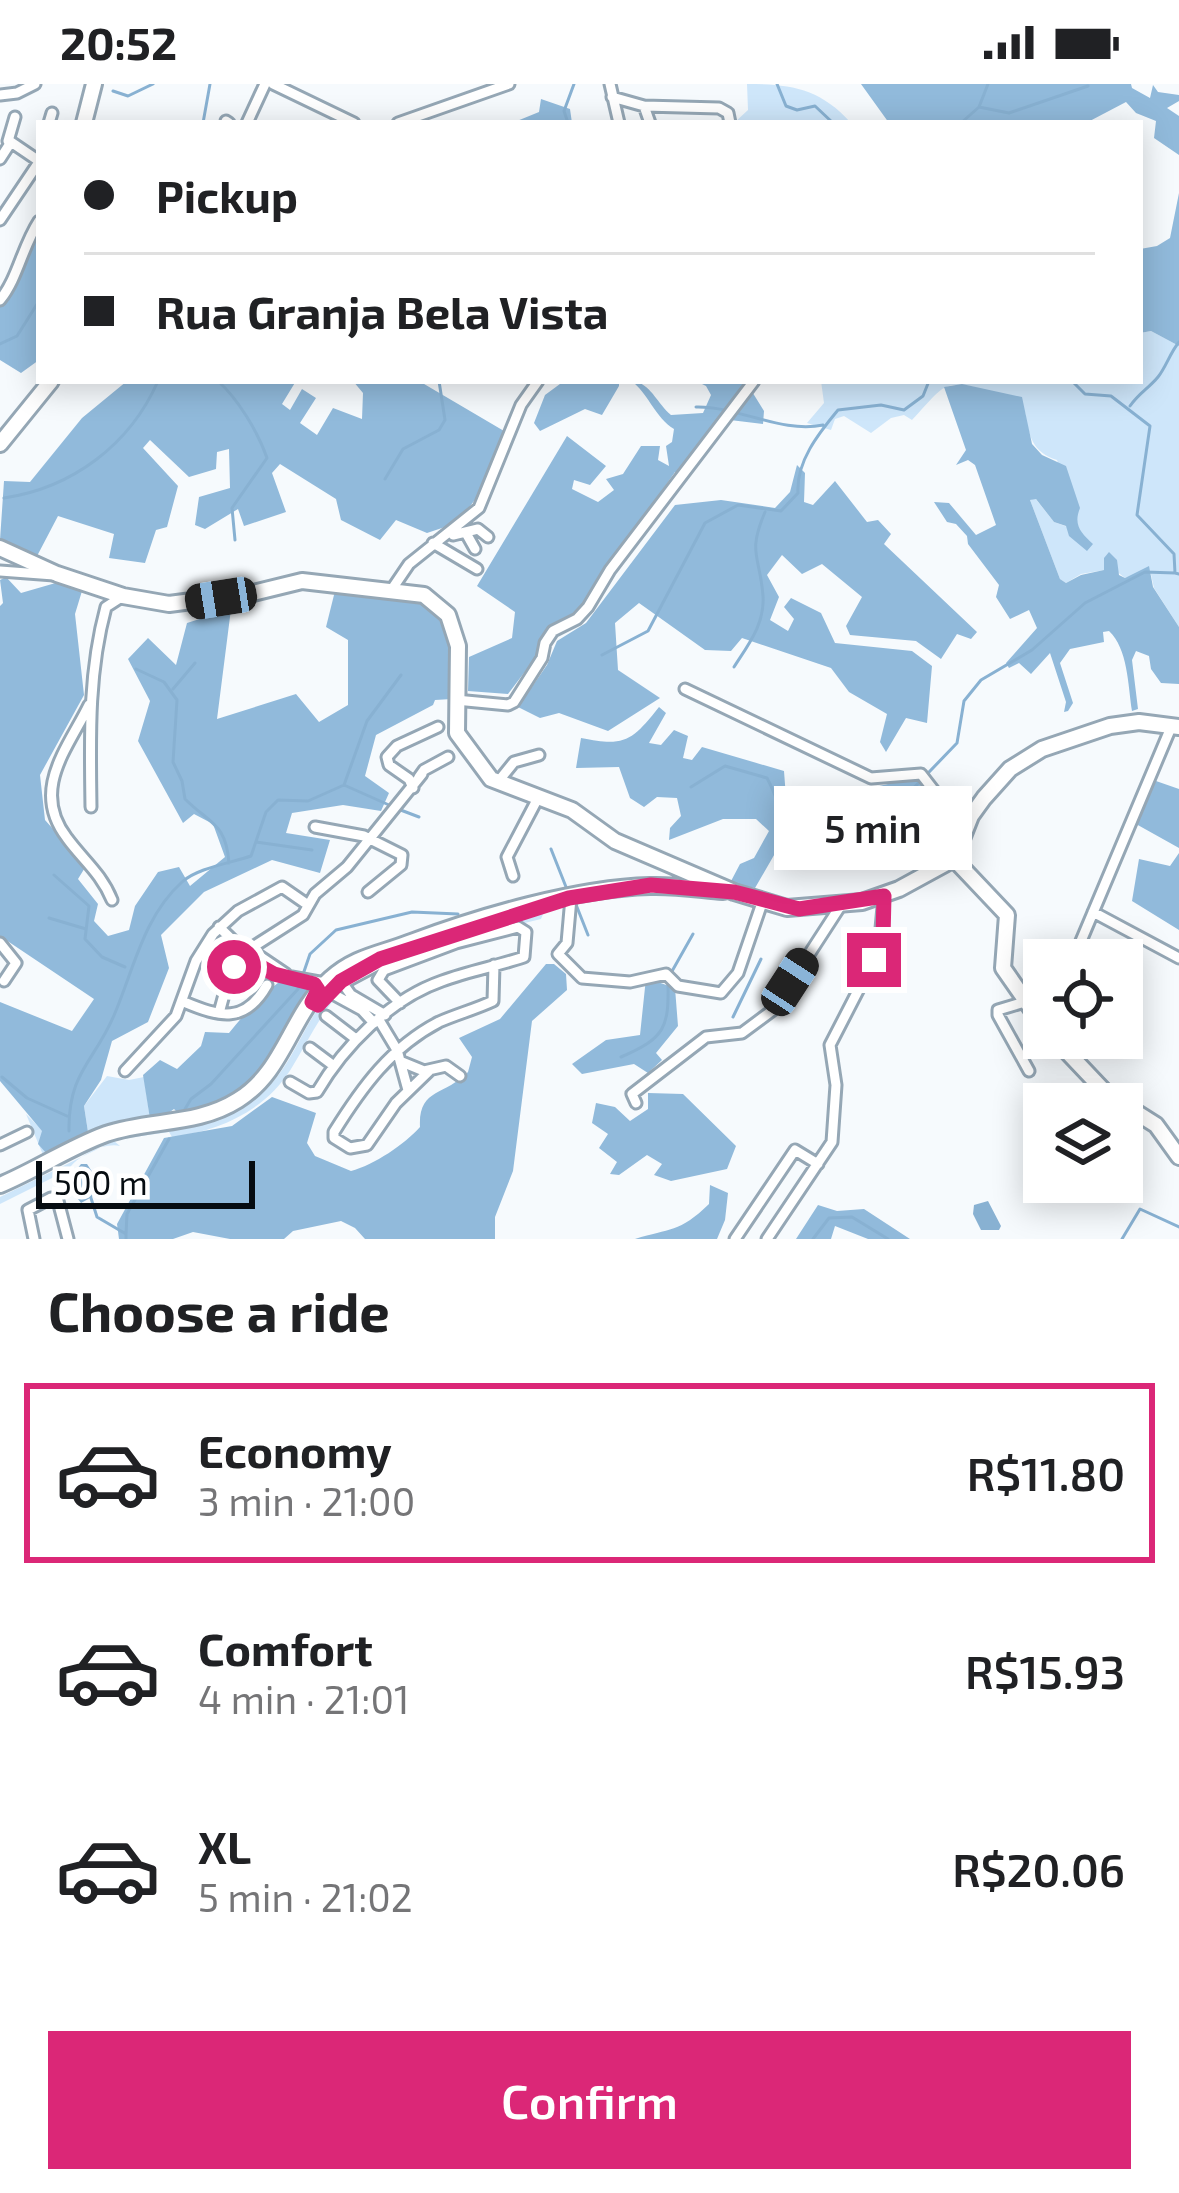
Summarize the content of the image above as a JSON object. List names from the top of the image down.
{
  "scale_bar": "500 m",
  "page": {
    "status": "20:52",
    "banner": ["Pickup", "Rua Granja Bela Vista"],
    "bubble": "5 min",
    "scale": "500 m",
    "heading": "Choose a ride",
    "list": [
      {
        "name": "Economy",
        "note": "3 min · 21:00",
        "value": "R$11.80"
      },
      {
        "name": "Comfort",
        "note": "4 min · 21:01",
        "value": "R$15.93"
      },
      {
        "name": "XL",
        "note": "5 min · 21:02",
        "value": "R$20.06"
      }
    ],
    "buttons": "Confirm"
  }
}
